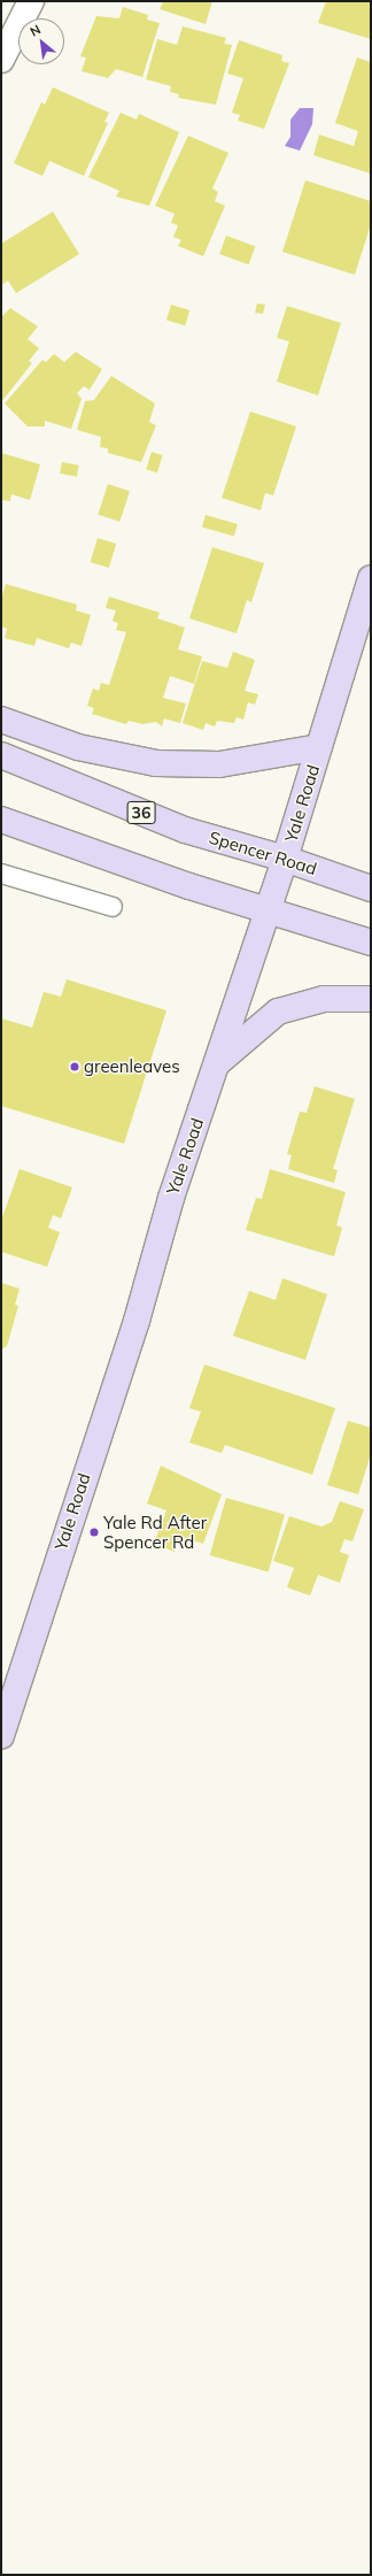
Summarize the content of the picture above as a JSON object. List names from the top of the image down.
{
  "streets": {
    "main road": ["Yale Road", "36", "Spencer Road"]
  },
  "crossings": [
    ["Yale Road", "Spencer Road"]
  ],
  "places": ["greenleaves", "Yale Rd After Spencer Rd"],
  "north": "top left"
}
